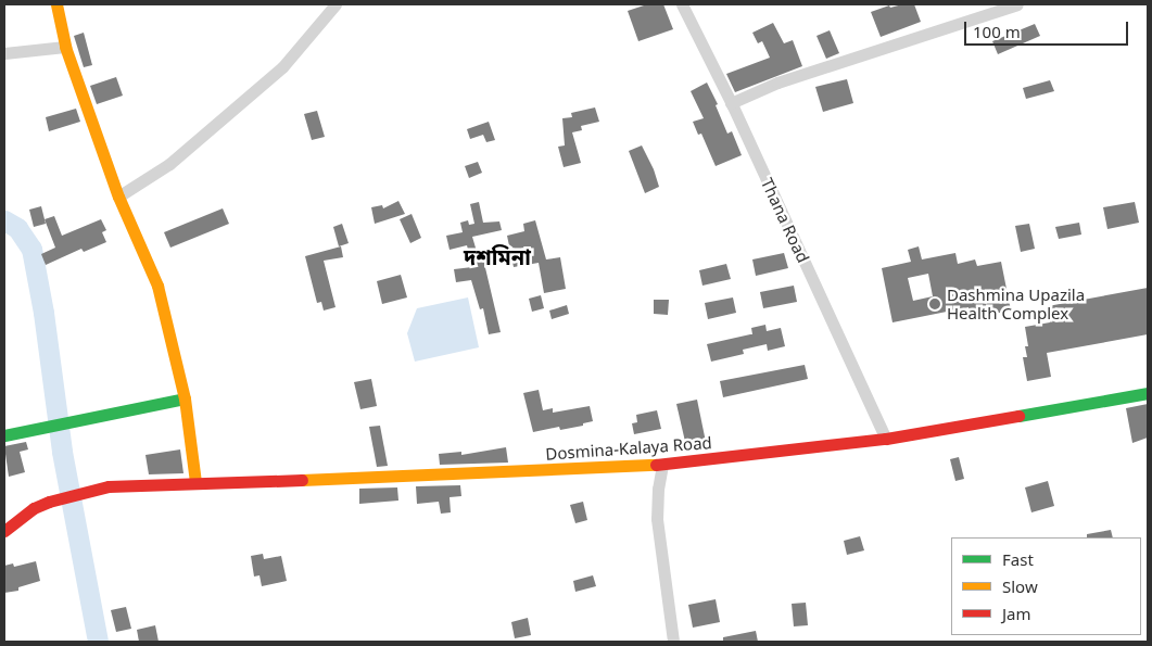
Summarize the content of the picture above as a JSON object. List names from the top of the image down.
{
  "streets": {
    "street": ["Thana Road", "Dosmina-Kalaya Road"]
  },
  "crossings": [
    ["Thana Road", "Dosmina-Kalaya Road"]
  ],
  "districts": ["দশমিনা"],
  "places": ["Dashmina Upazila Health Complex"],
  "legend": ["Fast", "Slow", "Jam"],
  "scale_bar": "100 m"
}
